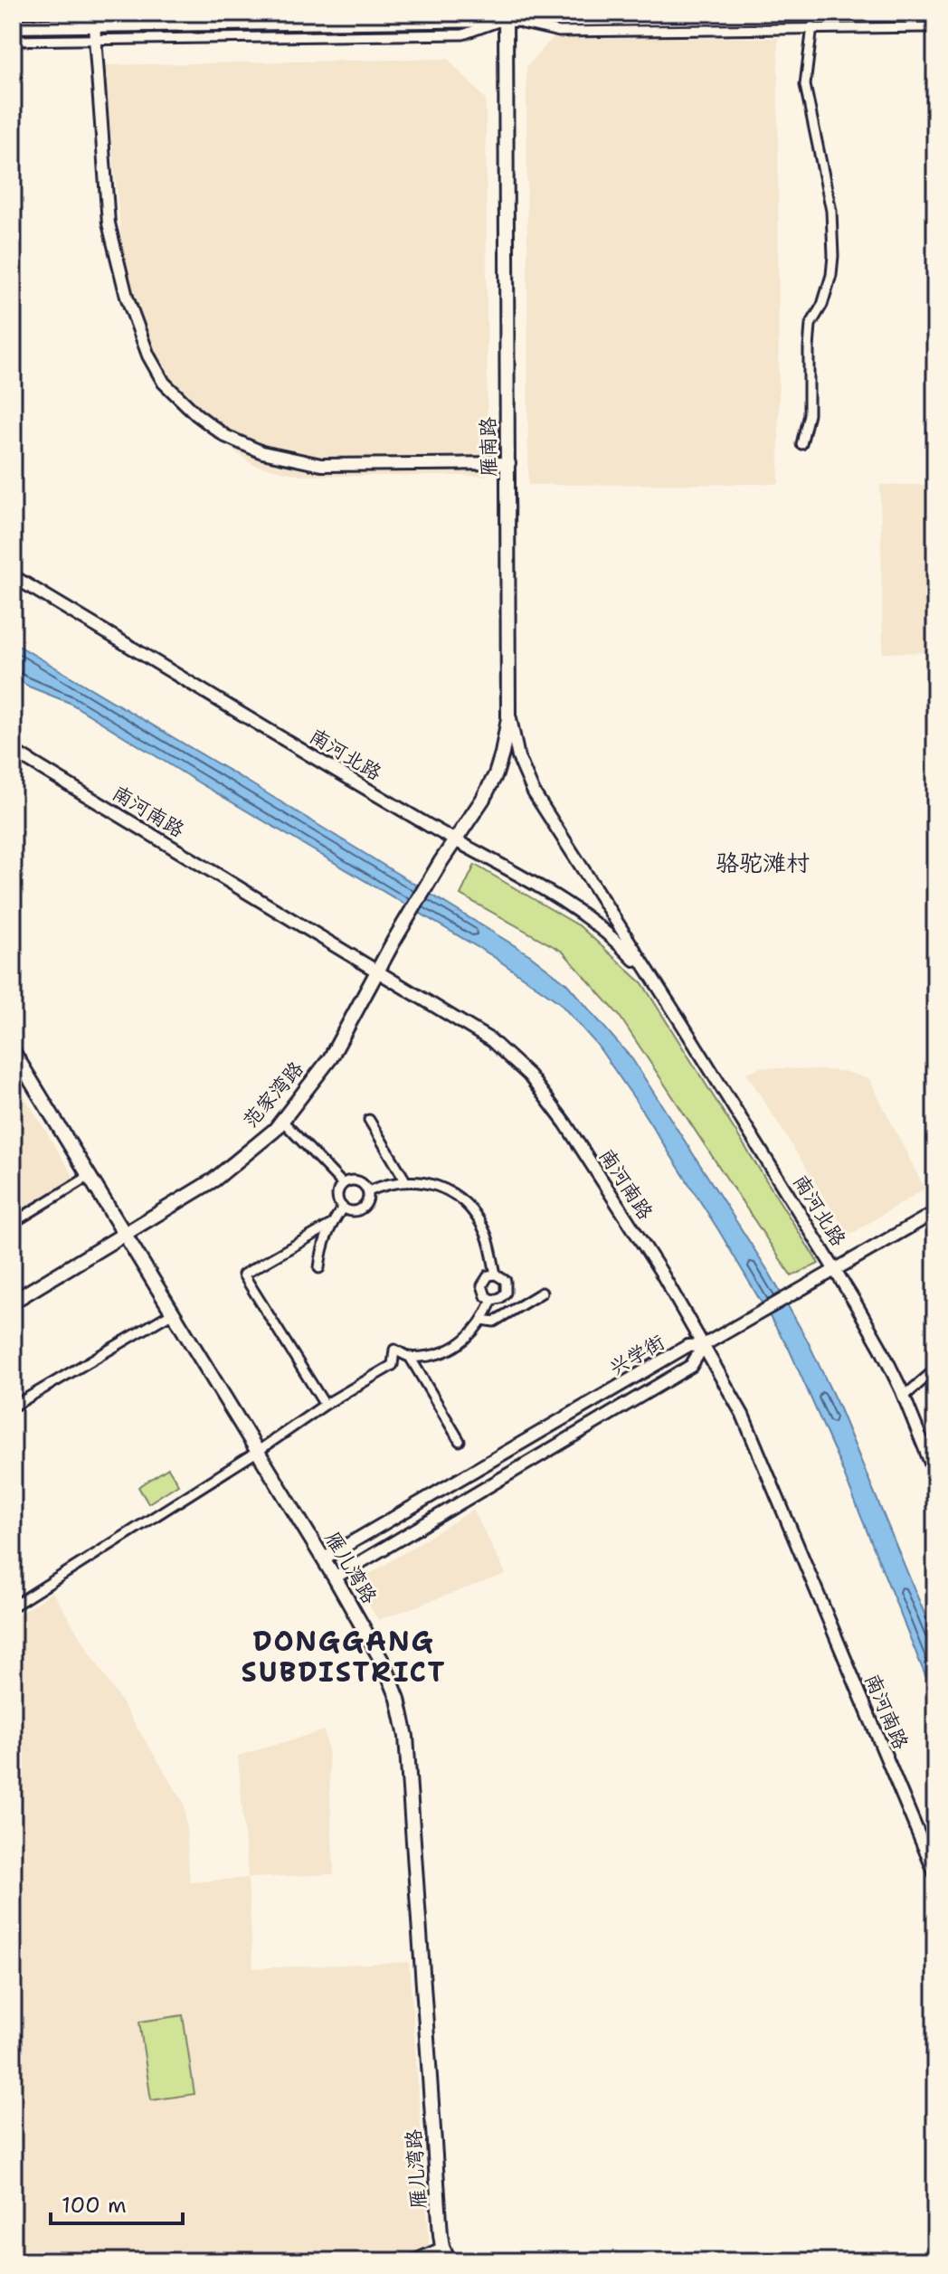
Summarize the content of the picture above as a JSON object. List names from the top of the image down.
{
  "streets": {
    "main road": ["雁南路", "范家湾路", "雁儿湾路"],
    "street": ["南河北路", "南河南路", "兴学街"]
  },
  "crossings": [
    ["雁南路", "南河北路"],
    ["雁南路", "范家湾路"],
    ["南河南路", "范家湾路"],
    ["南河南路", "兴学街"],
    ["范家湾路", "雁儿湾路"],
    ["兴学街", "雁儿湾路"]
  ],
  "districts": ["骆驼滩村", "DONGGANG SUBDISTRICT"],
  "scale_bar": "100 m"
}
